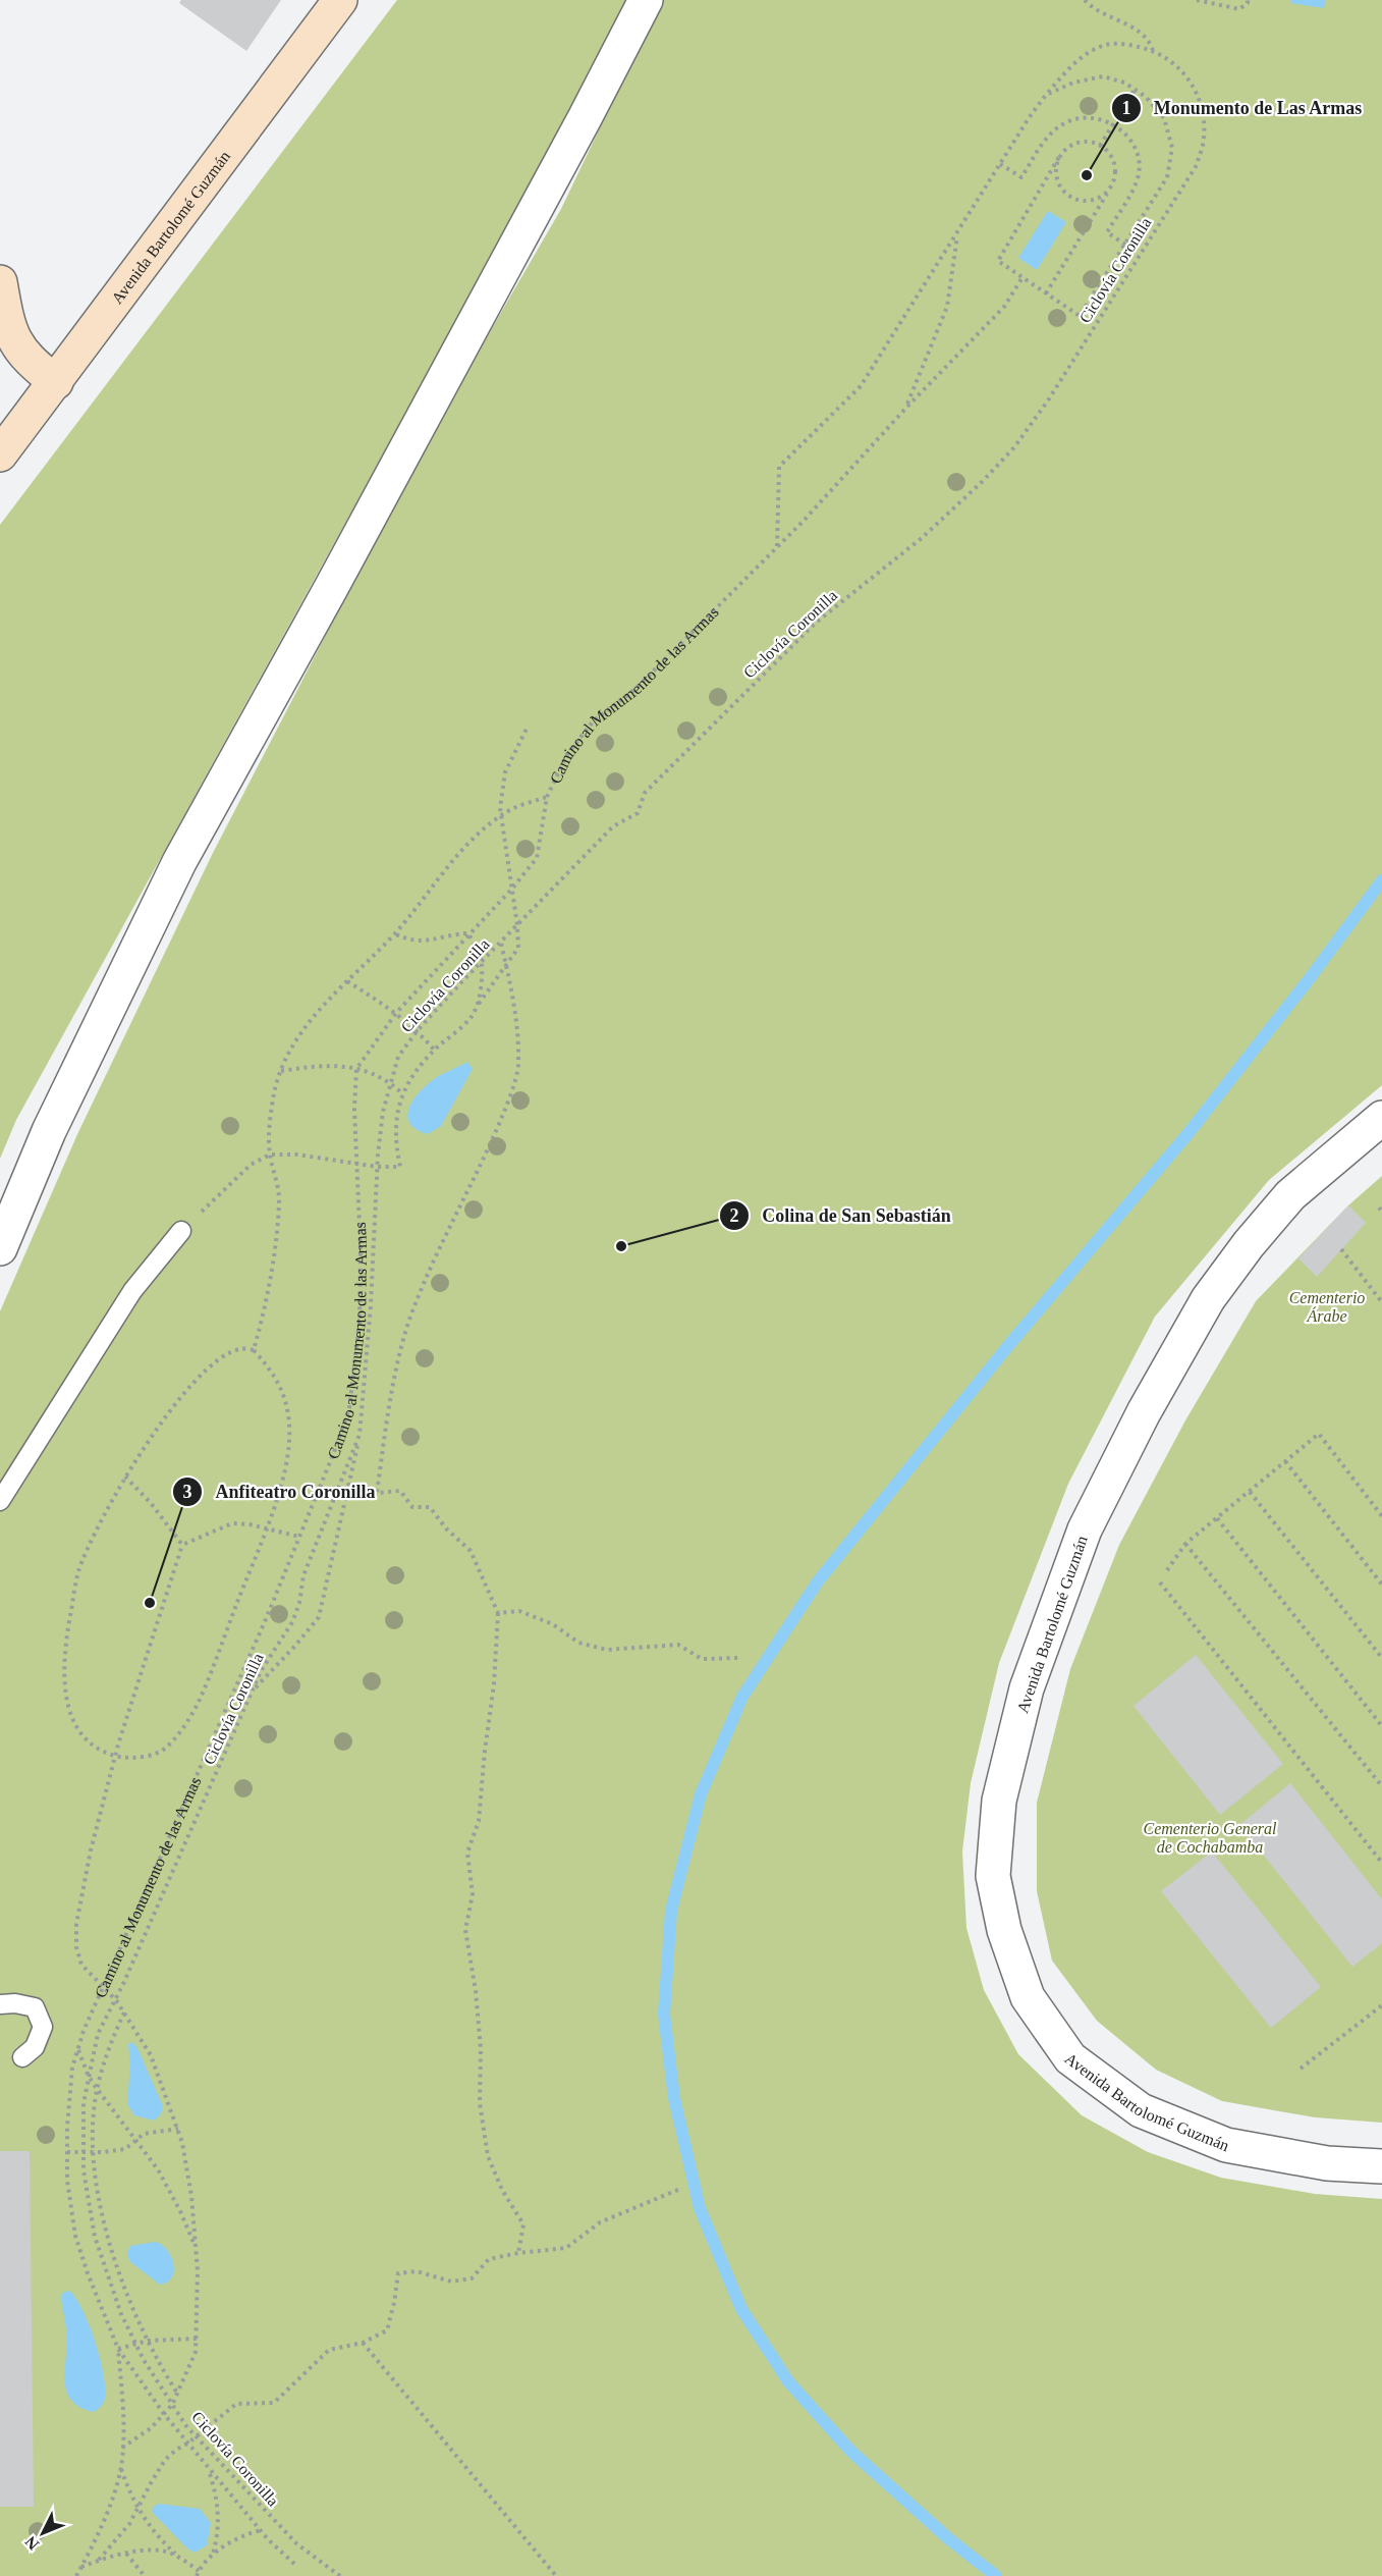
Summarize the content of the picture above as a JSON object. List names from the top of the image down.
{
  "streets": {
    "street": ["Avenida Bartolomé Guzmán"],
    "path": ["Ciclovía Coronilla", "Camino al Monumento de las Armas"]
  },
  "crossings": [
    ["Ciclovía Coronilla", "Camino al Monumento de las Armas"]
  ],
  "parks": ["Cementerio Árabe", "Cementerio General de Cochabamba"],
  "places": ["Monumento de Las Armas", "Colina de San Sebastián", "Anfiteatro Coronilla"],
  "north": "bottom left"
}
